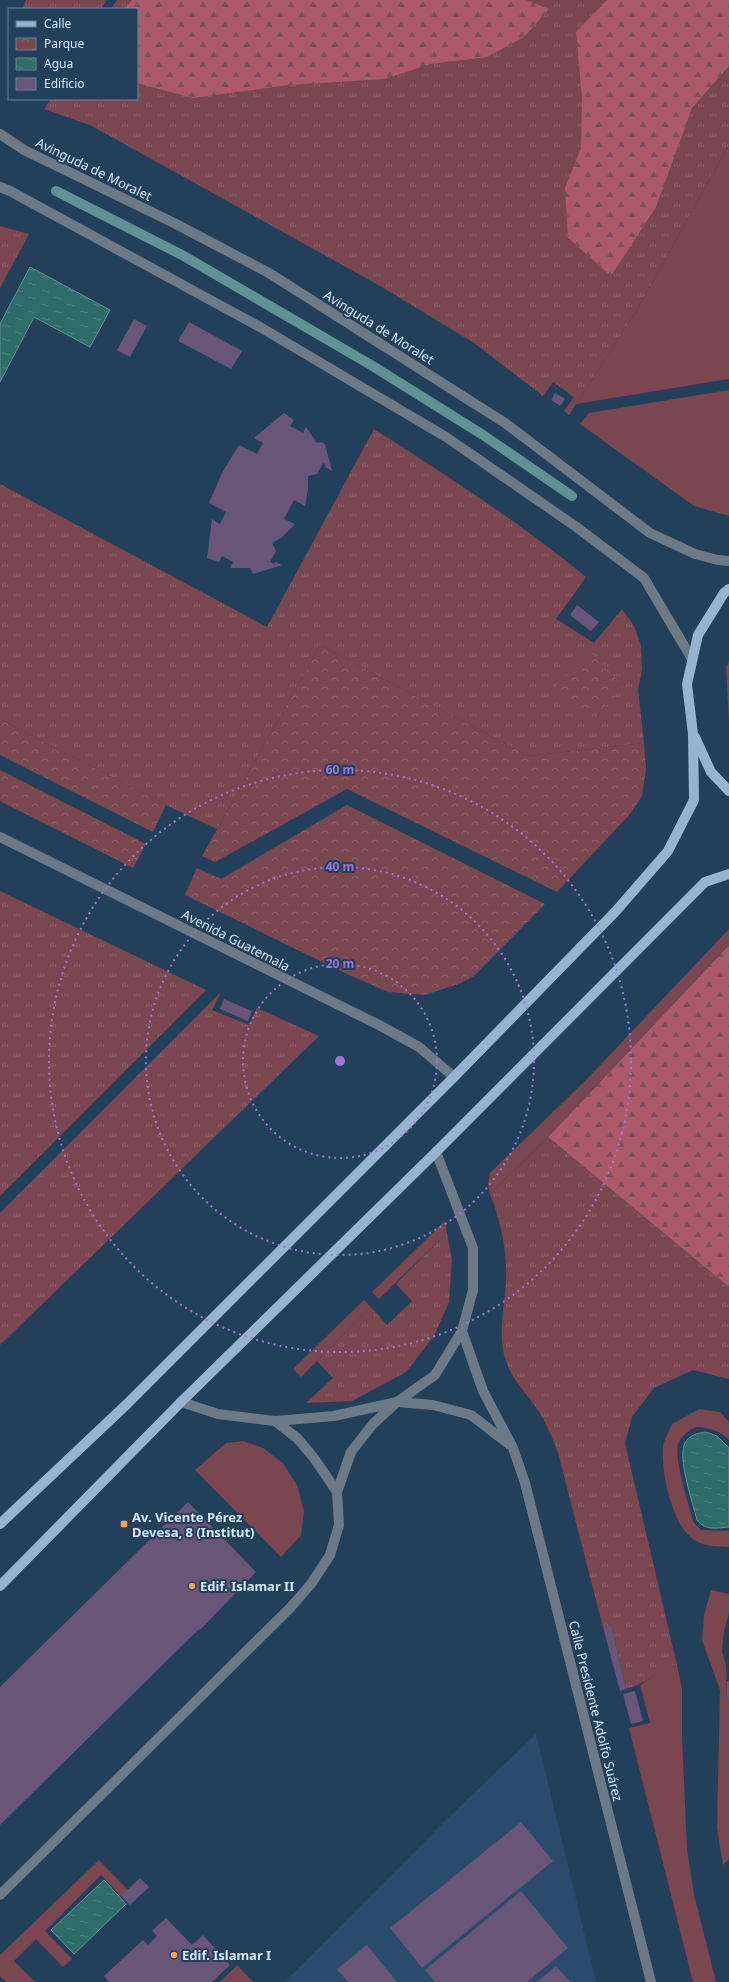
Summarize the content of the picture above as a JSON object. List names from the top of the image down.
{
  "streets": {
    "street": ["Avinguda de Moralet", "Avenida Guatemala", "Calle Presidente Adolfo Suárez"]
  },
  "places": {
    "transit": ["Av. Vicente Pérez Devesa, 8 (Institut)"],
    "other": ["Edif. Islamar II", "Edif. Islamar I"]
  },
  "legend": [
    "Calle",
    "Parque",
    "Agua",
    "Edificio"
  ],
  "rings": ["60 m", "40 m", "20 m"]
}
